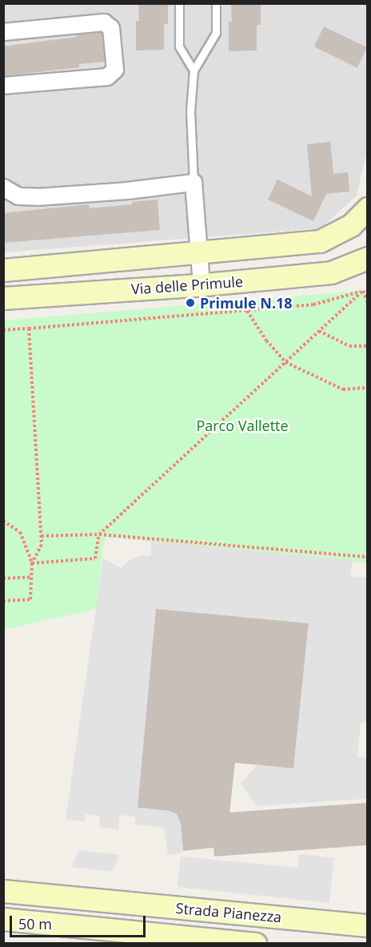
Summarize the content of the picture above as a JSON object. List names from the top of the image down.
{
  "streets": {
    "street": ["Via delle Primule", "Strada Pianezza"]
  },
  "parks": ["Parco Vallette"],
  "places": ["Primule N.18"],
  "scale_bar": "50 m"
}
